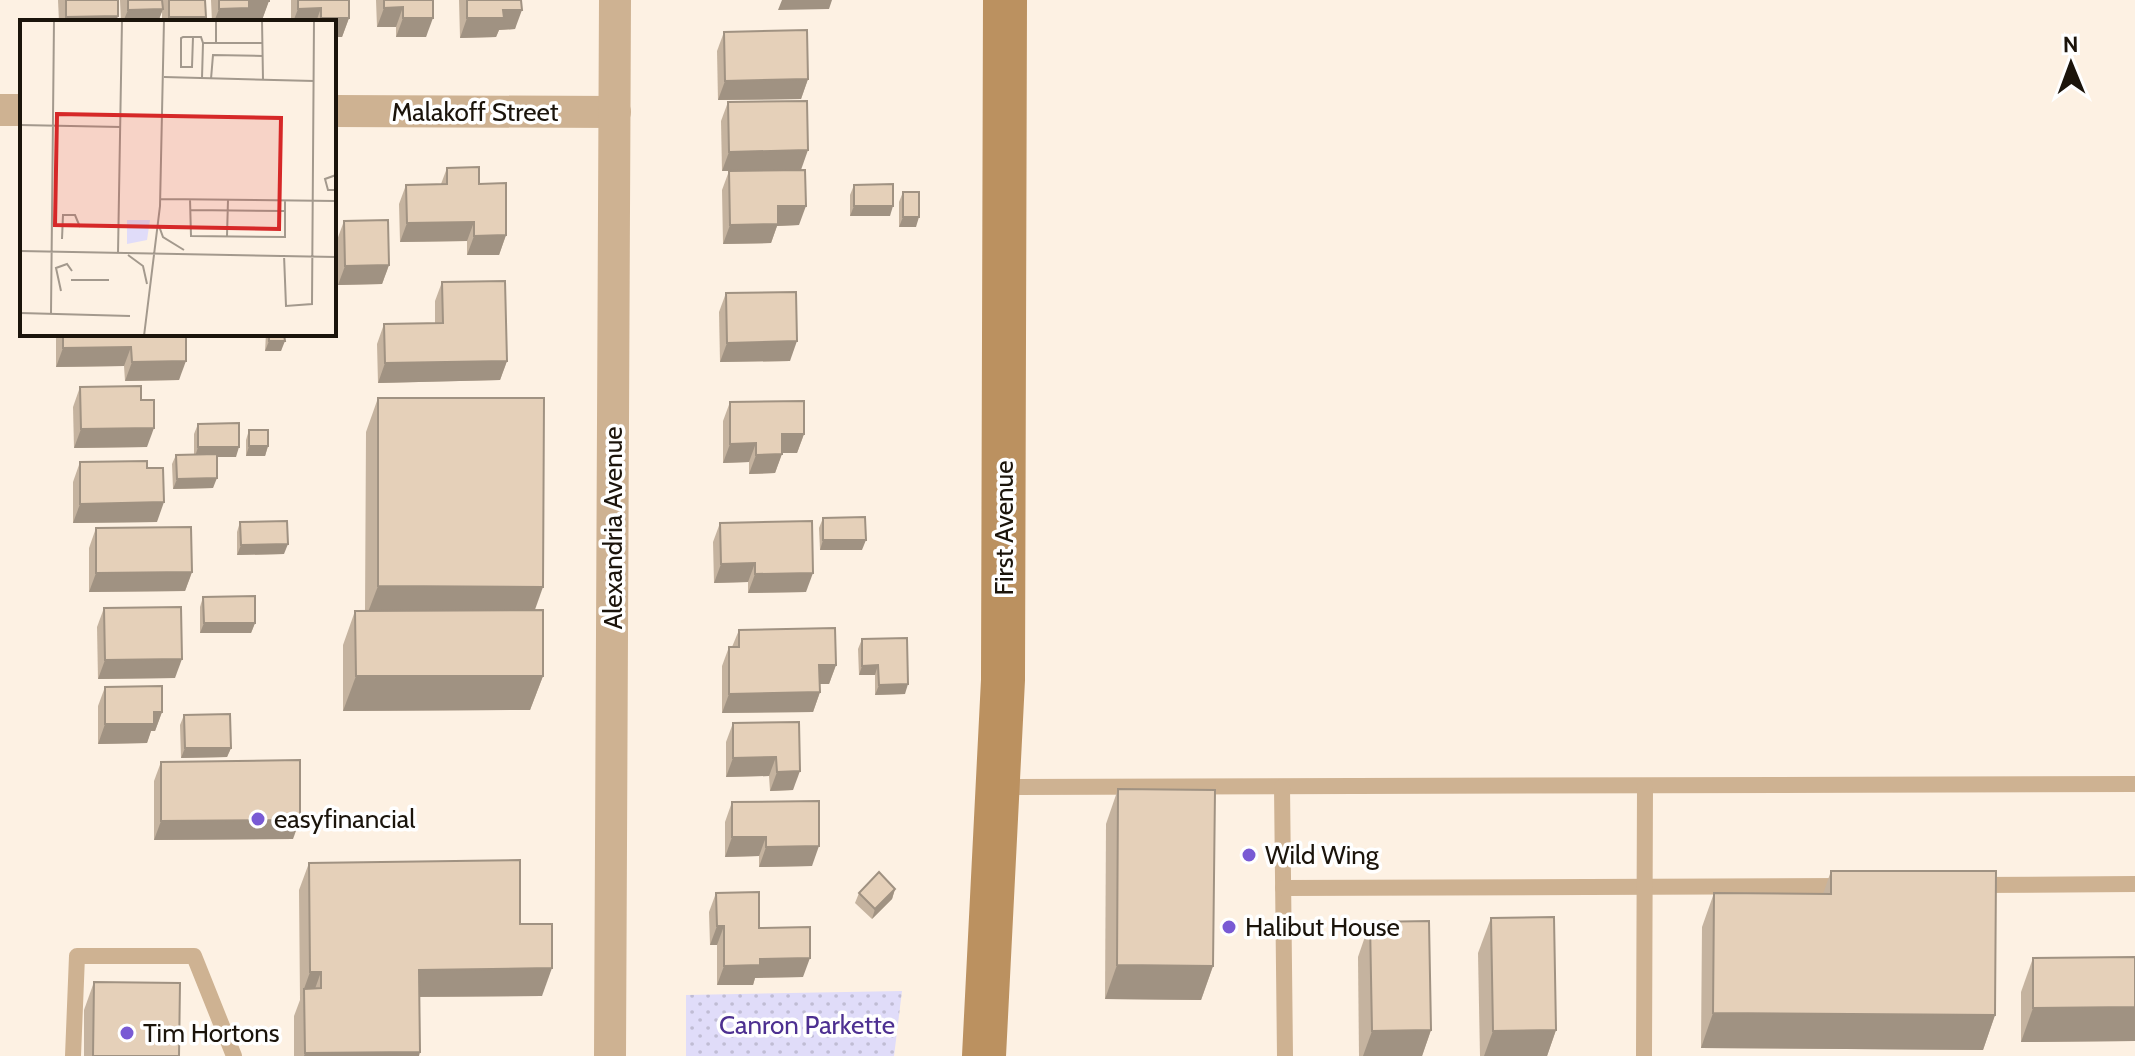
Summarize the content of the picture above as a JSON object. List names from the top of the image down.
{
  "streets": {
    "main road": ["First Avenue"],
    "street": ["Malakoff Street", "Alexandria Avenue"]
  },
  "crossings": [
    ["Malakoff Street", "Alexandria Avenue"]
  ],
  "parks": ["Canron Parkette"],
  "places": [
    "easyfinancial",
    "Wild Wing",
    "Halibut House",
    "Tim Hortons"
  ],
  "north": "top"
}
